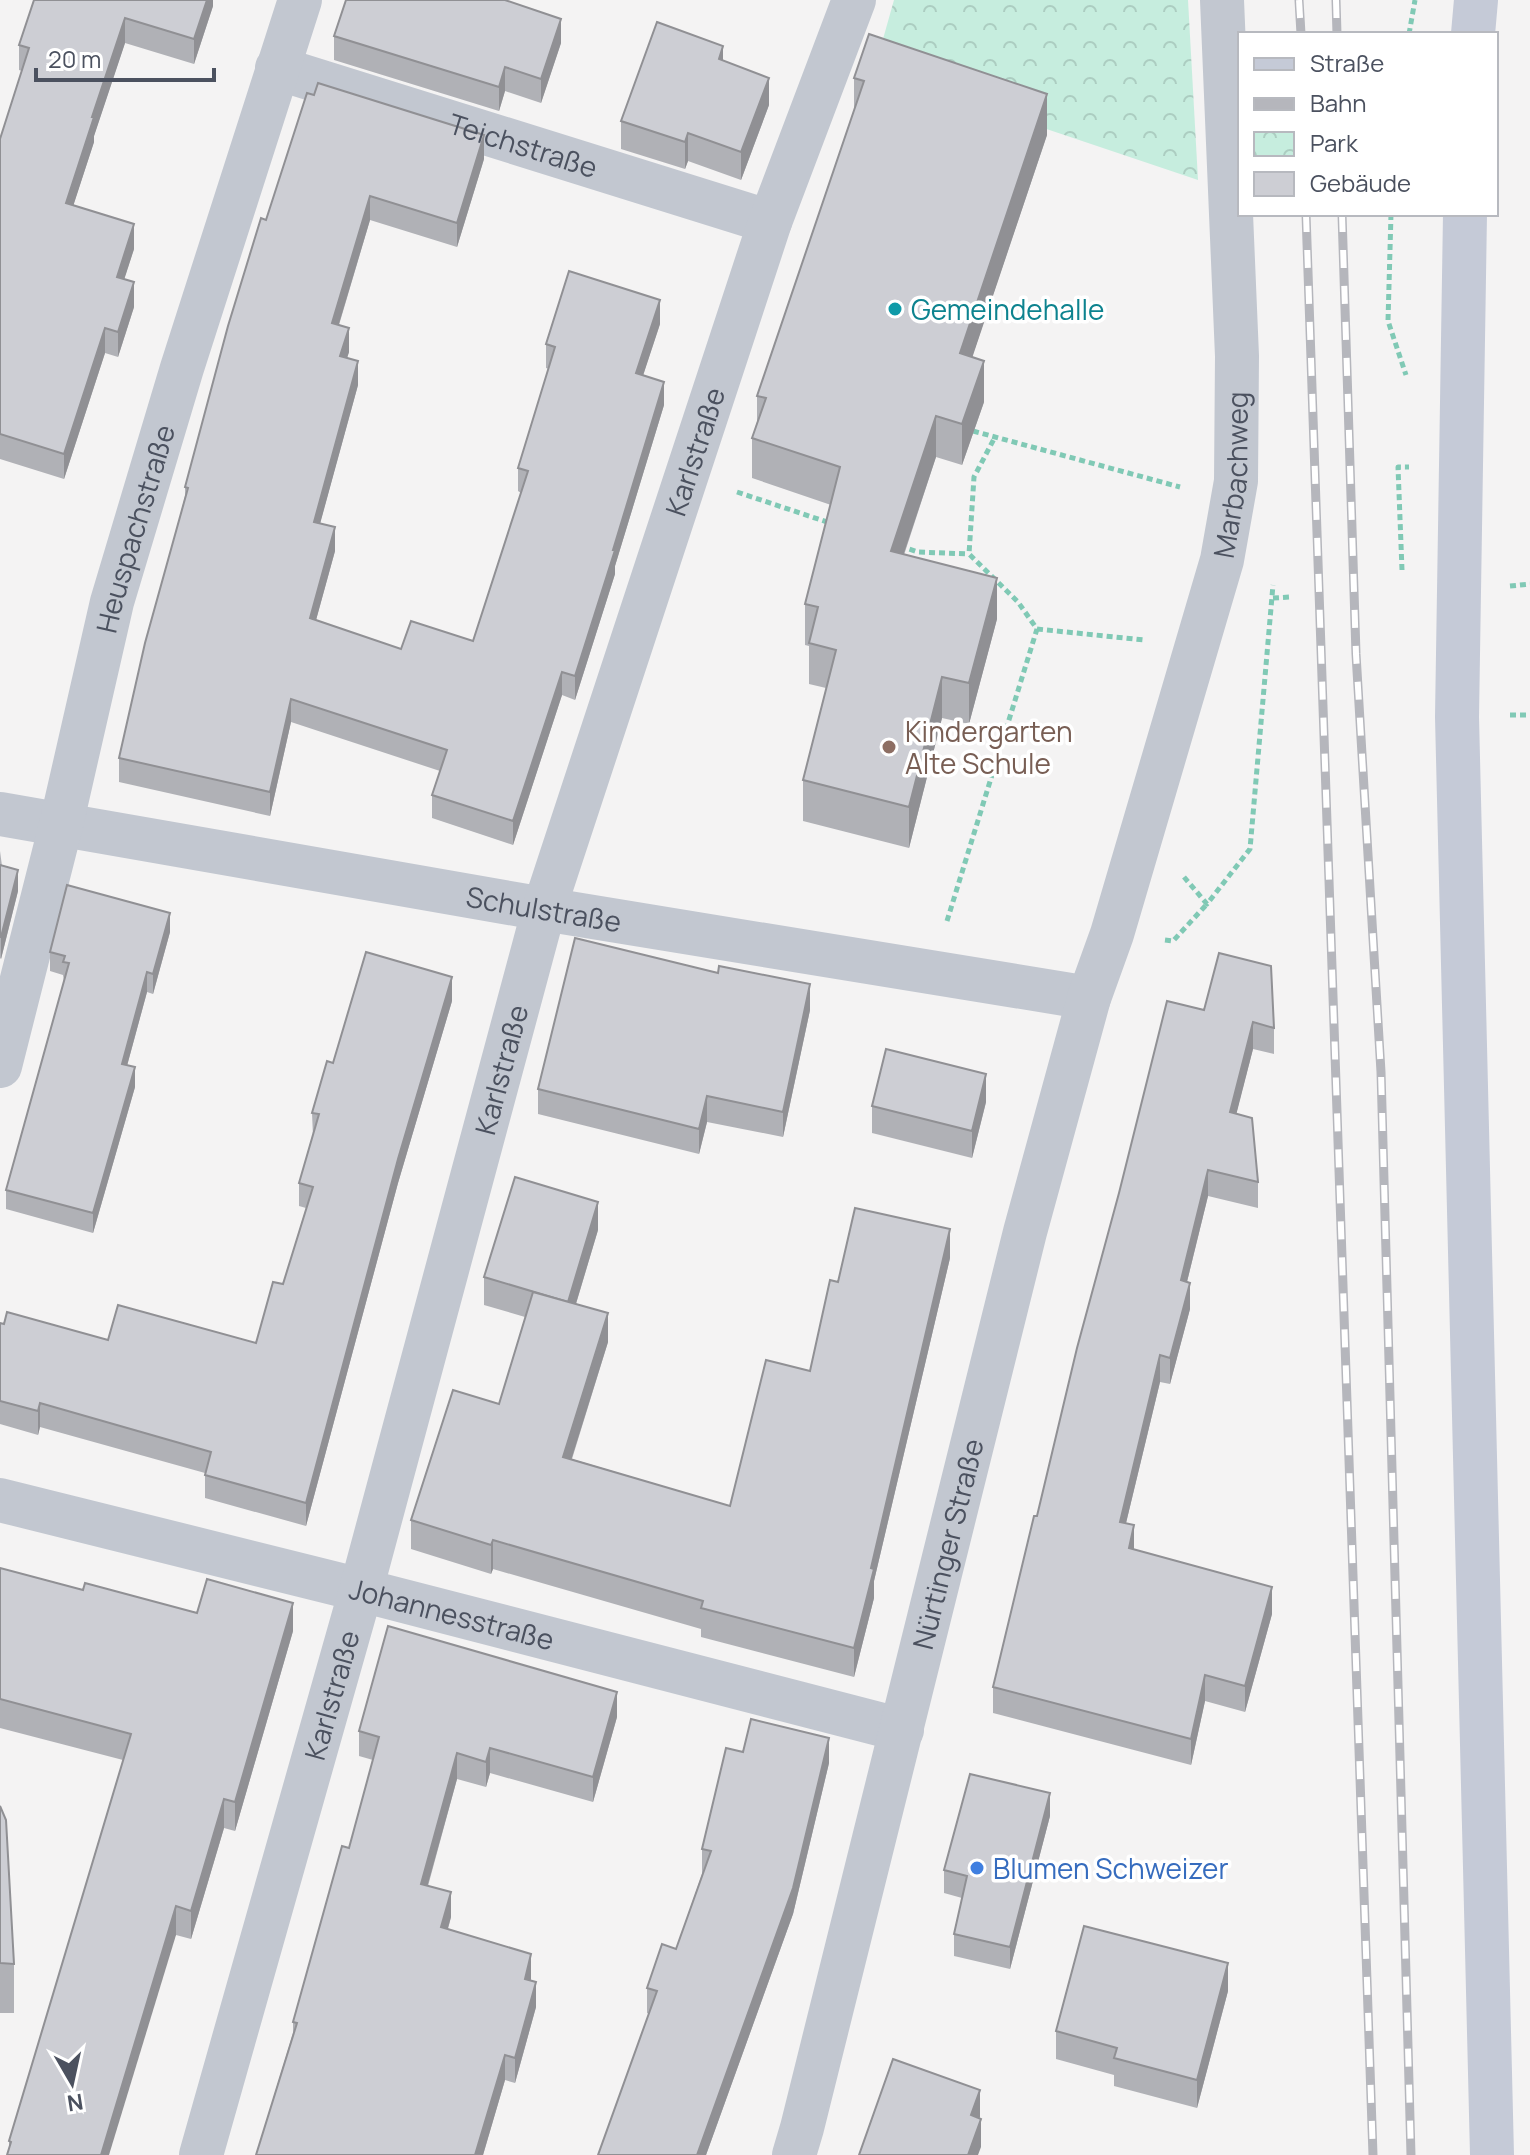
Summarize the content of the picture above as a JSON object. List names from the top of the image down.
{
  "streets": {
    "street": [
      "Teichstraße",
      "Karlstraße",
      "Marbachweg",
      "Heuspachstraße",
      "Schulstraße",
      "Nürtinger Straße",
      "Johannesstraße"
    ]
  },
  "crossings": [
    ["Teichstraße", "Karlstraße"],
    ["Teichstraße", "Heuspachstraße"],
    ["Karlstraße", "Schulstraße"],
    ["Karlstraße", "Johannesstraße"],
    ["Marbachweg", "Nürtinger Straße"],
    ["Heuspachstraße", "Schulstraße"],
    ["Schulstraße", "Nürtinger Straße"],
    ["Nürtinger Straße", "Johannesstraße"]
  ],
  "places": ["Gemeindehalle", "Kindergarten Alte Schule", "Blumen Schweizer"],
  "legend": [
    "Straße",
    "Bahn",
    "Park",
    "Gebäude"
  ],
  "scale_bar": "20 m",
  "north": "bottom"
}
